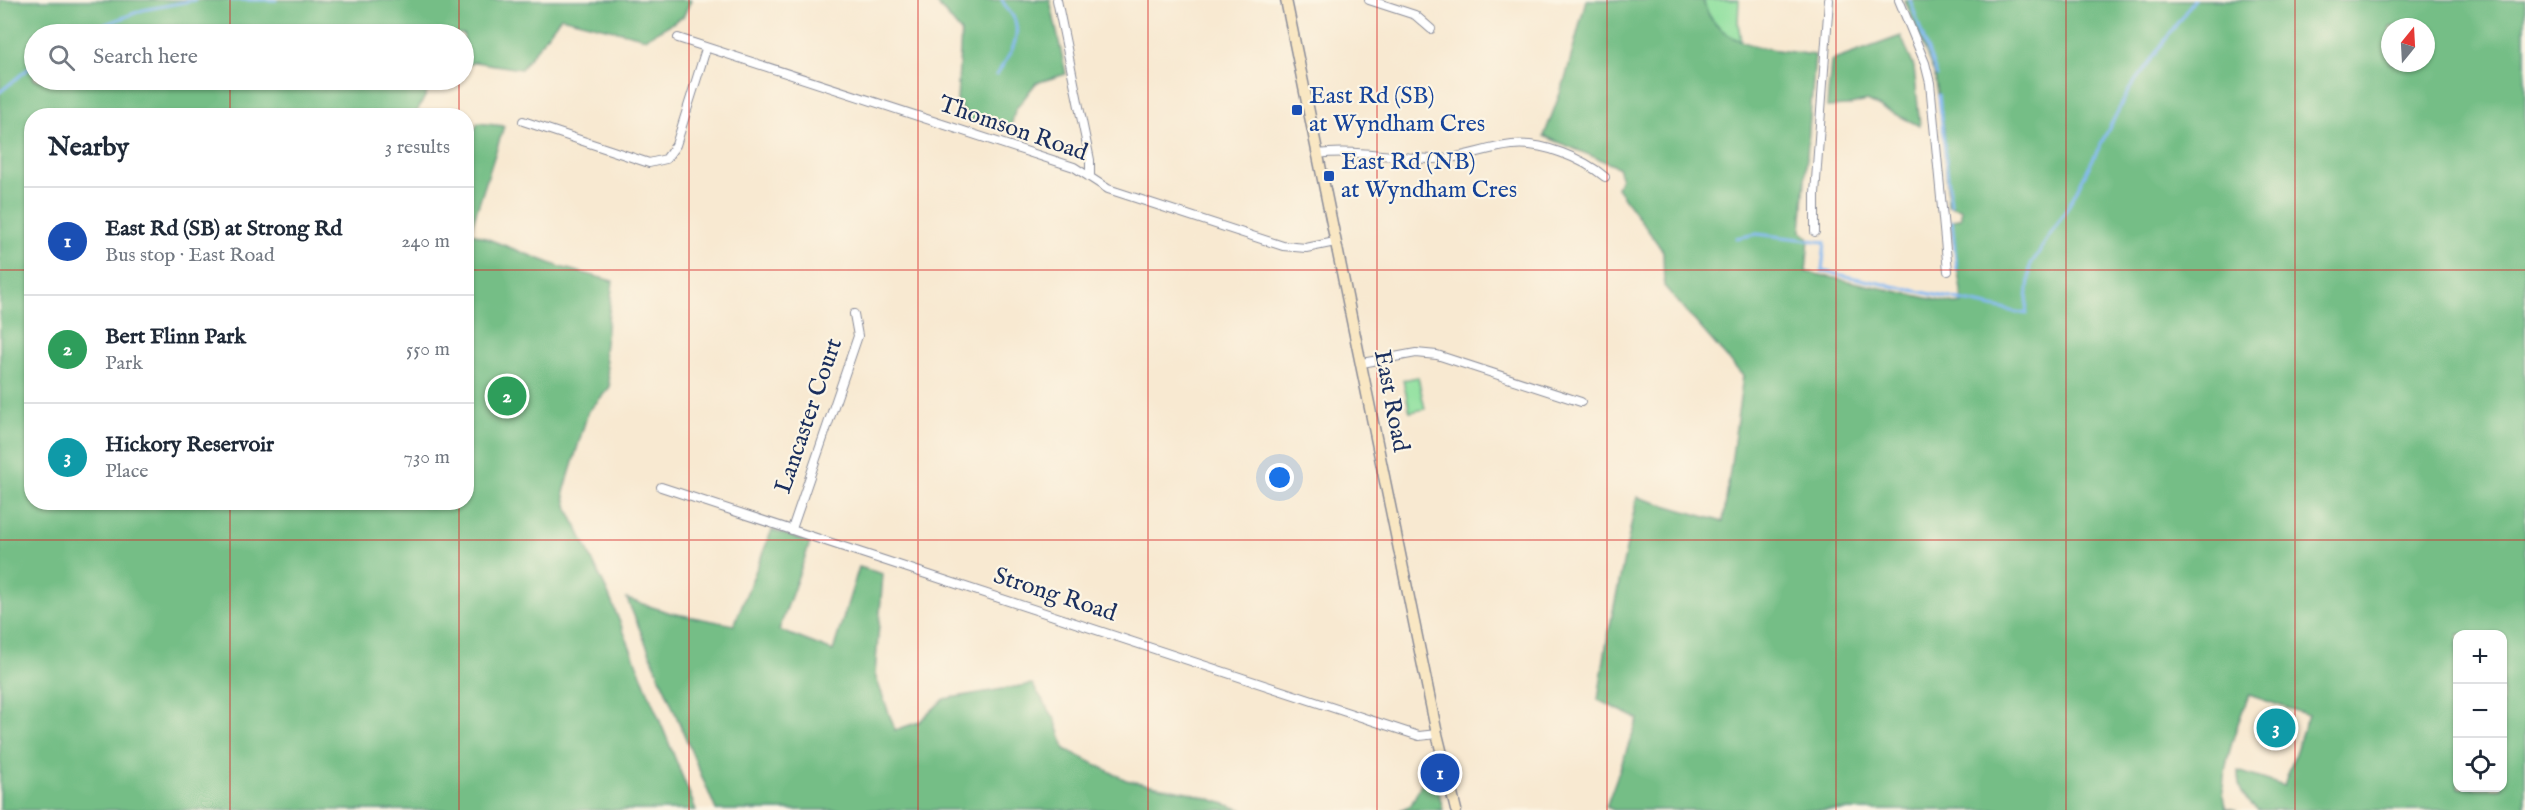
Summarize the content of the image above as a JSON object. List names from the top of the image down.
{
  "streets": {
    "main road": ["East Road"],
    "street": ["Thomson Road", "Lancaster Court", "Strong Road"]
  },
  "crossings": [
    ["Thomson Road", "East Road"],
    ["East Road", "Strong Road"],
    ["Lancaster Court", "Strong Road"]
  ],
  "places": {
    "transit": ["East Rd (SB) at Wyndham Cres", "East Rd (NB) at Wyndham Cres"]
  },
  "north": "top",
  "page": {
    "search": "Search here",
    "heading": ["Nearby", "3 results"],
    "list": [
      {
        "mark": "1",
        "name": "East Rd (SB) at Strong Rd",
        "note": "Bus stop · East Road",
        "value": "240 m"
      },
      {
        "mark": "2",
        "name": "Bert Flinn Park",
        "note": "Park",
        "value": "550 m"
      },
      {
        "mark": "3",
        "name": "Hickory Reservoir",
        "note": "Place",
        "value": "730 m"
      }
    ],
    "pins": ["2", "3", "1"],
    "map_buttons": ["+", "−"]
  }
}
